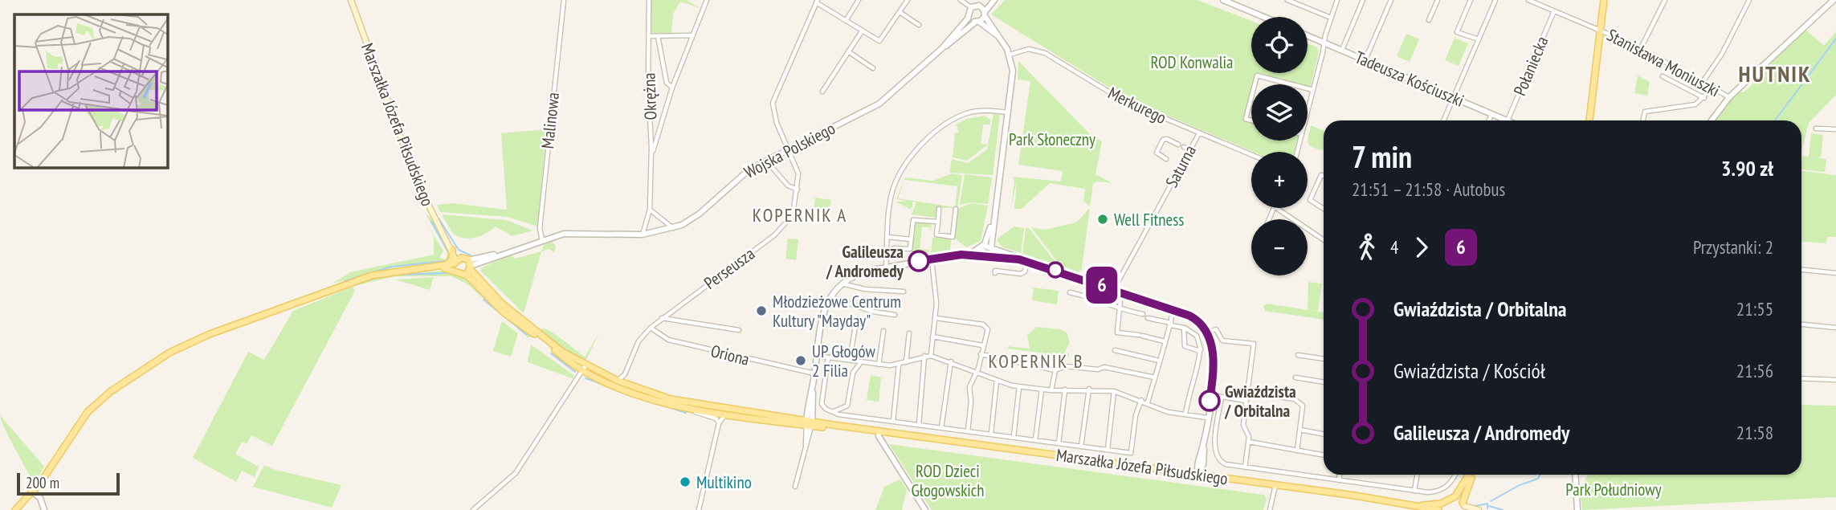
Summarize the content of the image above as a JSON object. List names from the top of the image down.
{
  "streets": {
    "main road": ["Marszałka Józefa Piłsudskiego"],
    "street": [
      "Stanisława Moniuszki",
      "Połaniecka",
      "Tadeusza Kościuszki",
      "Okrężna",
      "Merkurego",
      "Malinowa",
      "Wojska Polskiego",
      "Saturna",
      "Perseusza",
      "Oriona"
    ]
  },
  "crossings": [
    ["Stanisława Moniuszki", "Połaniecka"],
    ["Połaniecka", "Tadeusza Kościuszki"],
    ["Okrężna", "Wojska Polskiego"],
    ["Merkurego", "Saturna"],
    ["Malinowa", "Wojska Polskiego"],
    ["Marszałka Józefa Piłsudskiego", "Wojska Polskiego"],
    ["Wojska Polskiego", "Perseusza"],
    ["Perseusza", "Oriona"]
  ],
  "districts": ["HUTNIK", "KOPERNIK A", "KOPERNIK B"],
  "parks": [
    "ROD Konwalia",
    "Park Słoneczny",
    "ROD Dzieci Głogowskich",
    "Park Południowy"
  ],
  "places": [
    "Well Fitness",
    "Galileusza / Andromedy",
    "Młodzieżowe Centrum Kultury \"Mayday\"",
    "UP Głogów 2 Filia",
    "Gwiaździsta / Orbitalna",
    "Multikino"
  ],
  "lines": ["bus line 6"],
  "scale_bar": "200 m",
  "page": {
    "on_map": "6",
    "map_buttons": ["+", "−"],
    "heading": ["7 min", "21:51 – 21:58 · Autobus", "3.90 zł"],
    "legs": ["4", "6", "Przystanki: 2"],
    "list": [
      {
        "name": "Gwiaździsta / Orbitalna",
        "value": "21:55"
      },
      {
        "name": "Gwiaździsta / Kościół",
        "value": "21:56"
      },
      {
        "name": "Galileusza / Andromedy",
        "value": "21:58"
      }
    ],
    "scale": "200 m"
  }
}
